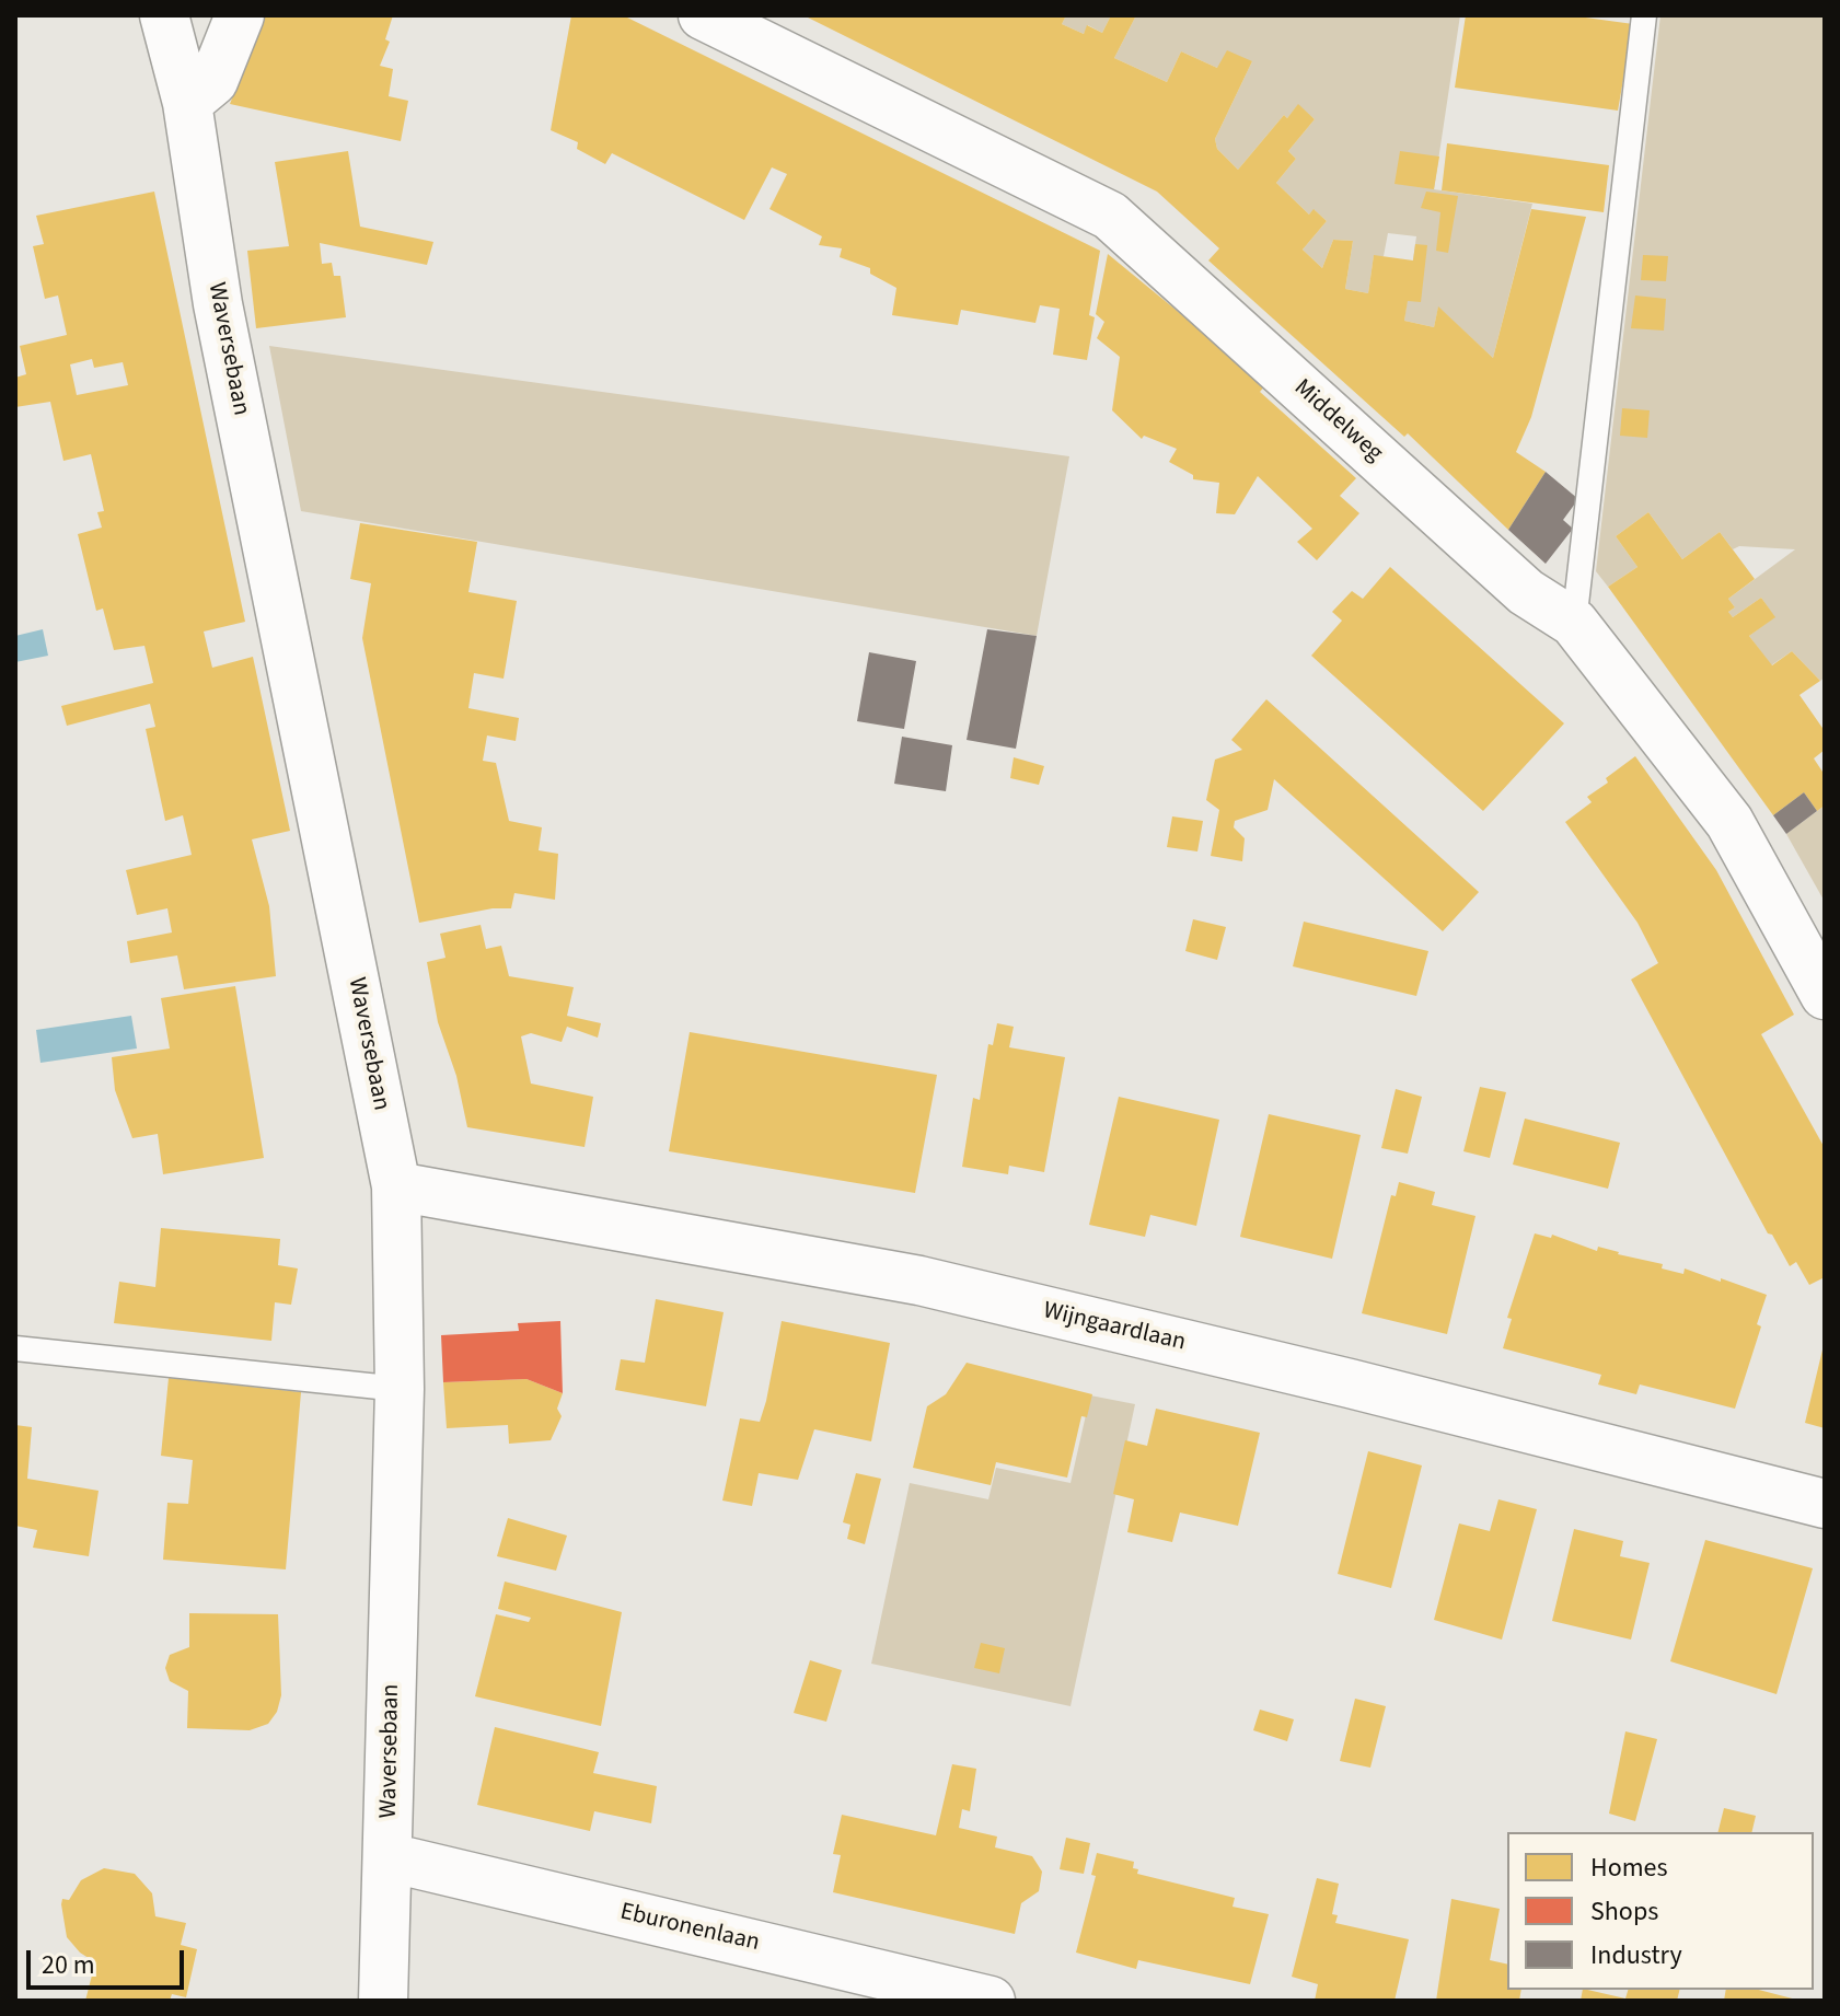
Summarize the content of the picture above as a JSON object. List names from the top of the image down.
{
  "streets": {
    "street": [
      "Waversebaan",
      "Middelweg",
      "Wijngaardlaan",
      "Eburonenlaan"
    ]
  },
  "crossings": [
    ["Waversebaan", "Wijngaardlaan"],
    ["Waversebaan", "Eburonenlaan"]
  ],
  "legend": ["Homes", "Shops", "Industry"],
  "scale_bar": "20 m"
}
